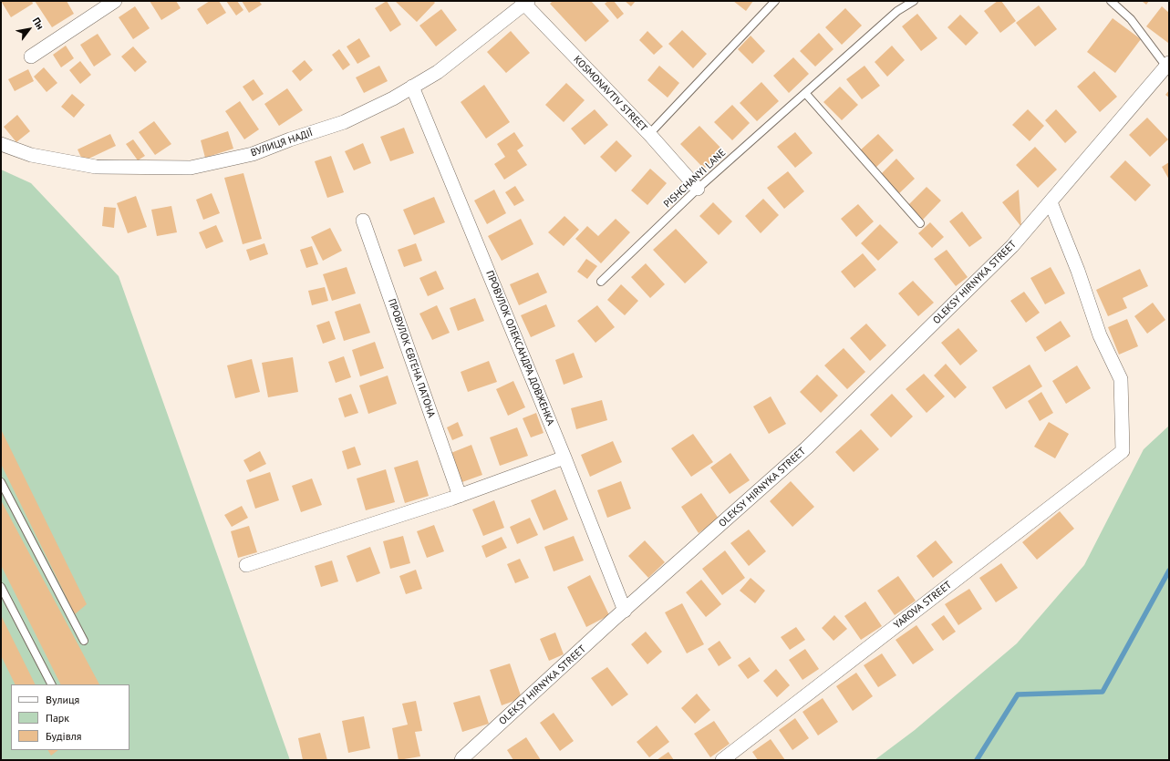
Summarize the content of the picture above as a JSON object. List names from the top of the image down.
{
  "streets": {
    "street": [
      "KOSMONAVTIV STREET",
      "ВУЛИЦЯ НАДІЇ",
      "OLEKSY HIRNYKA STREET",
      "ПРОВУЛОК ОЛЕКСАНДРА ДОВЖЕНКА",
      "ПРОВУЛОК ЄВГЕНА ПАТОНА",
      "YAROVA STREET"
    ],
    "lane": ["PISHCHANYI LANE"]
  },
  "crossings": [
    ["KOSMONAVTIV STREET", "ВУЛИЦЯ НАДІЇ"],
    ["KOSMONAVTIV STREET", "PISHCHANYI LANE"],
    ["ВУЛИЦЯ НАДІЇ", "ПРОВУЛОК ОЛЕКСАНДРА ДОВЖЕНКА"],
    ["OLEKSY HIRNYKA STREET", "ПРОВУЛОК ОЛЕКСАНДРА ДОВЖЕНКА"],
    ["OLEKSY HIRNYKA STREET", "YAROVA STREET"]
  ],
  "legend": ["Вулиця", "Парк", "Будівля"],
  "north": "top right"
}
